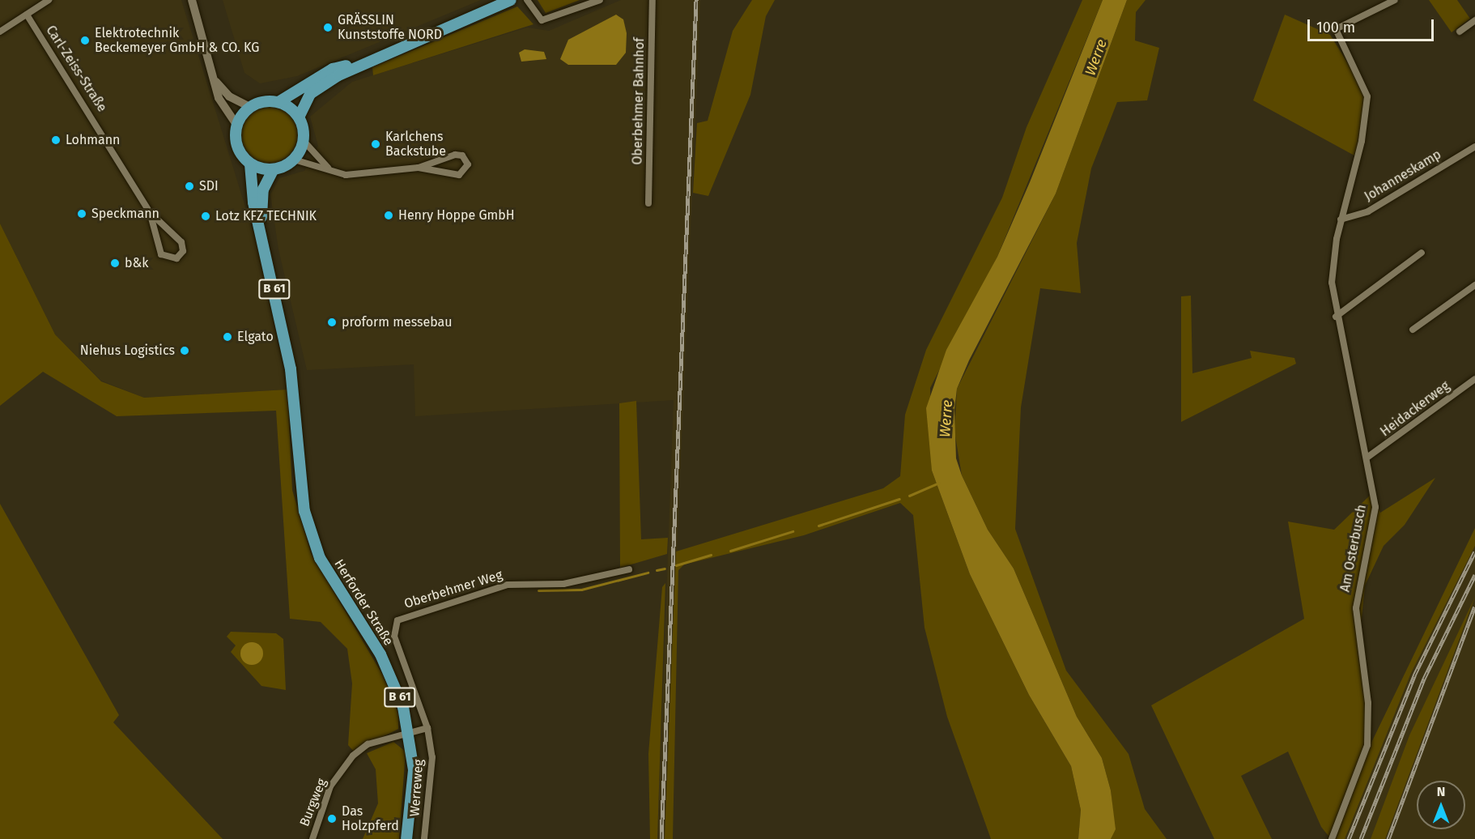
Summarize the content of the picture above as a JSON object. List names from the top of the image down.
{
  "streets": {
    "main road": ["B 61", "Herforder Straße"],
    "street": [
      "Carl-Zeiss-Straße",
      "Oberbehmer Bahnhof",
      "Johanneskamp",
      "Heidackerweg",
      "Am Osterbusch",
      "Oberbehmer Weg",
      "Werreweg",
      "Burgweg"
    ]
  },
  "crossings": [
    ["Johanneskamp", "Am Osterbusch"],
    ["Heidackerweg", "Am Osterbusch"],
    ["Oberbehmer Weg", "Werreweg"],
    ["Herforder Straße", "Burgweg"]
  ],
  "water": ["Werre"],
  "places": [
    "GRÄSSLIN Kunststoffe NORD",
    "Elektrotechnik Beckemeyer GmbH & CO. KG",
    "Lohmann",
    "Karlchens Backstube",
    "SDI",
    "Speckmann",
    "Henry Hoppe GmbH",
    "Lotz KFZ TECHNIK",
    "b&k",
    "proform messebau",
    "Elgato",
    "Niehus Logistics",
    "Das Holzpferd"
  ],
  "scale_bar": "100 m",
  "north": "top"
}
